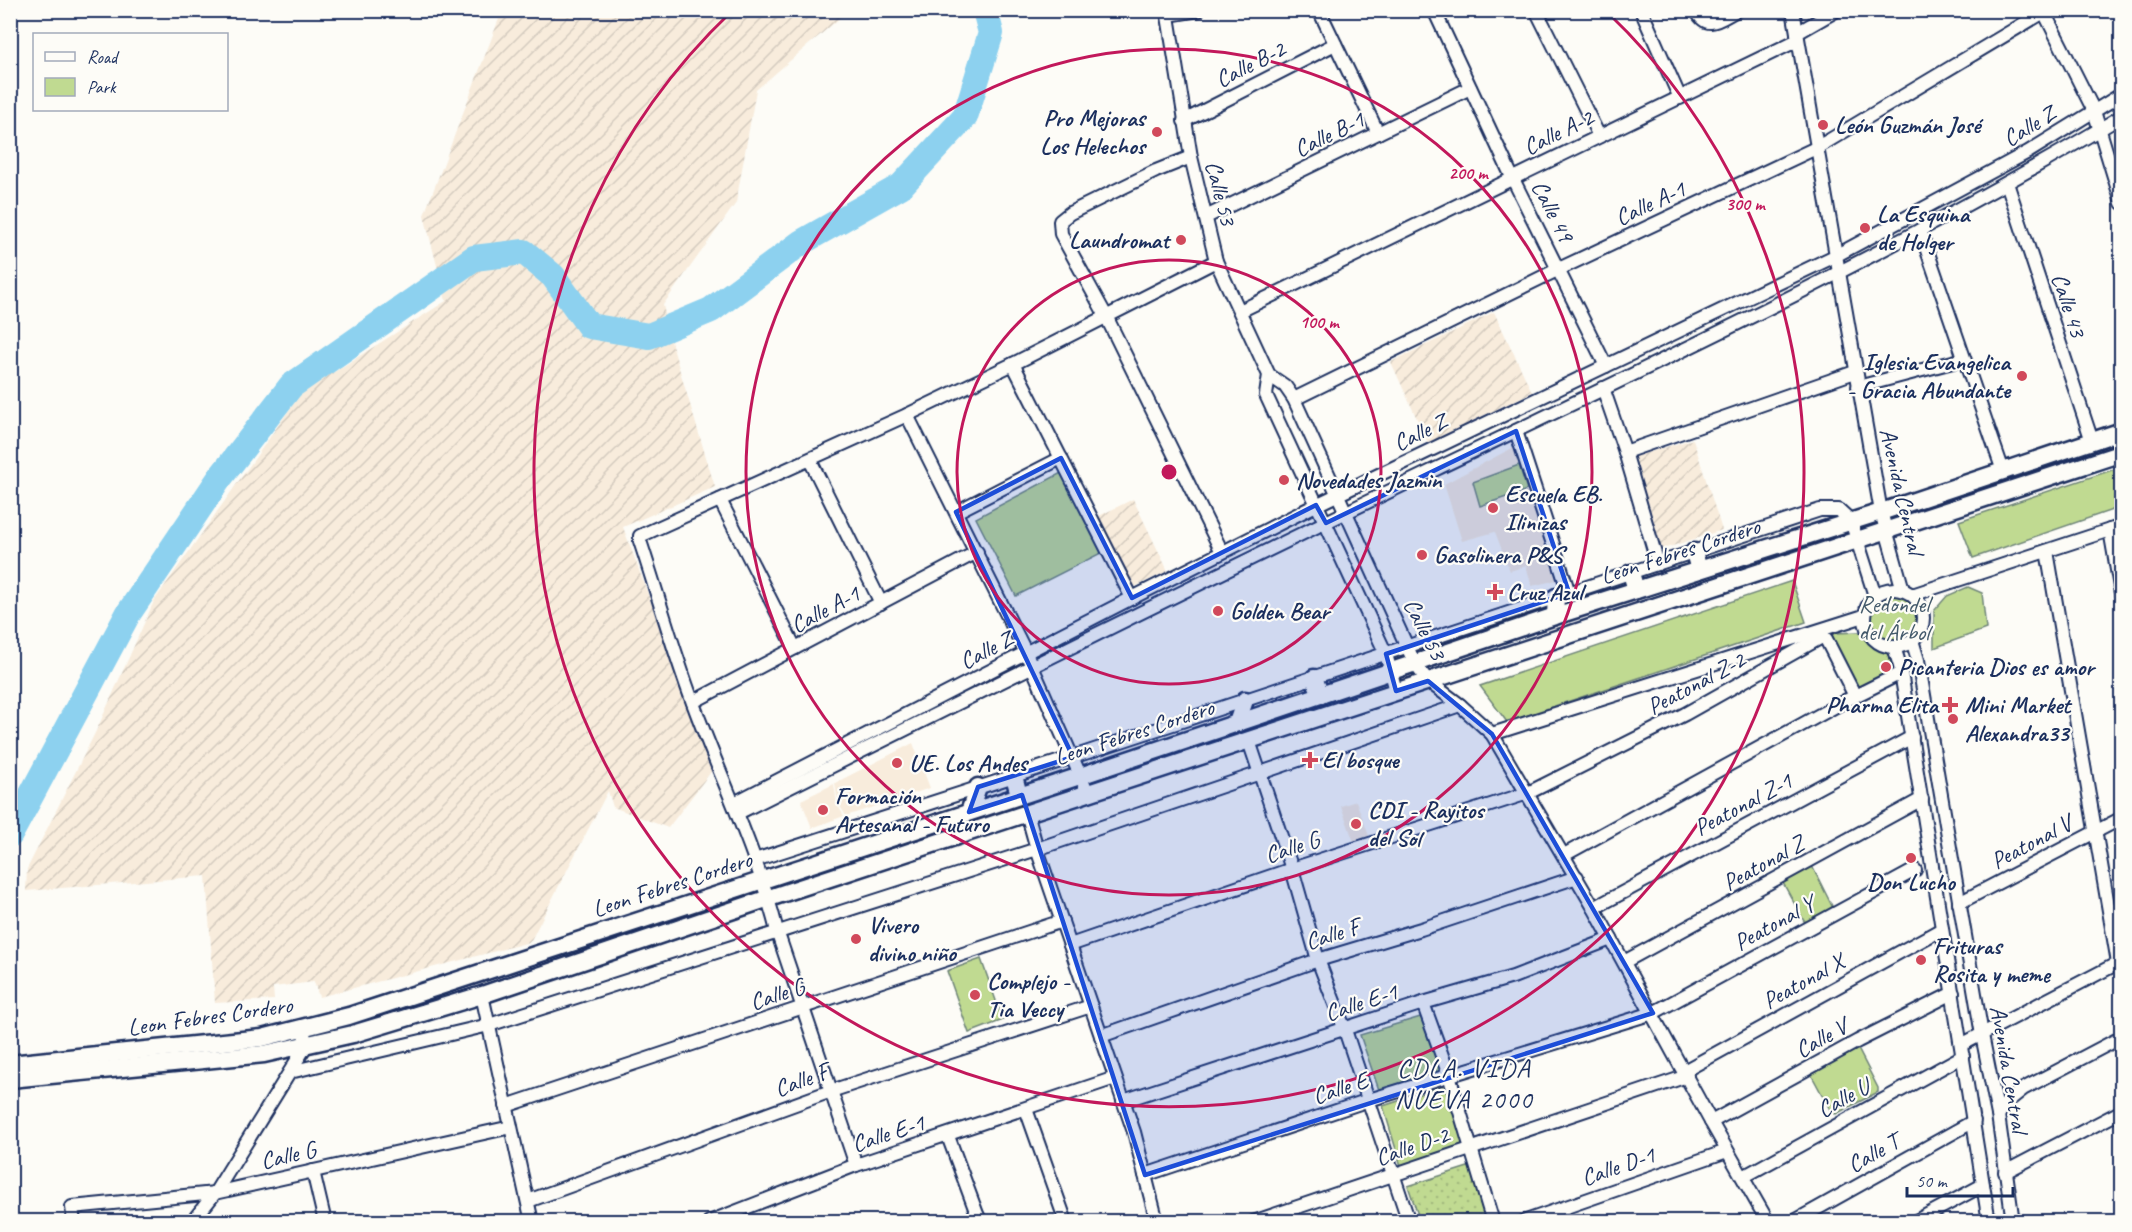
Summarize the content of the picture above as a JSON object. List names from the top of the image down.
{
  "streets": {
    "street": [
      "Calle B-2",
      "Calle Z",
      "Calle A-2",
      "Calle B-1",
      "Calle 53",
      "Calle A-1",
      "Calle 49",
      "Calle 43",
      "Avenida Central",
      "Leon Febres Cordero",
      "Peatonal Z-2",
      "Peatonal Z-1",
      "Peatonal V",
      "Calle G",
      "Peatonal Z",
      "Peatonal Y",
      "Calle F",
      "Peatonal X",
      "Calle E-1",
      "Calle V",
      "Calle E",
      "Calle U",
      "Calle D-2",
      "Calle T",
      "Calle D-1"
    ]
  },
  "crossings": [
    ["Calle B-2", "Calle 53"],
    ["Calle Z", "Calle 53"],
    ["Calle Z", "Calle 49"],
    ["Calle Z", "Calle 43"],
    ["Calle Z", "Avenida Central"],
    ["Calle A-2", "Calle 53"],
    ["Calle A-2", "Calle 49"],
    ["Calle A-2", "Avenida Central"],
    ["Calle B-1", "Calle 53"],
    ["Calle B-1", "Calle 49"],
    ["Calle 53", "Calle A-1"],
    ["Calle 53", "Leon Febres Cordero"],
    ["Calle 53", "Peatonal Z-2"],
    ["Calle 53", "Peatonal Z-1"],
    ["Calle 53", "Calle G"],
    ["Calle 53", "Peatonal Z"],
    ["Calle 53", "Peatonal Y"],
    ["Calle 53", "Calle F"],
    ["Calle 53", "Peatonal X"],
    ["Calle 53", "Calle E-1"],
    ["Calle 53", "Calle V"],
    ["Calle 53", "Calle E"],
    ["Calle 53", "Calle U"],
    ["Calle 53", "Calle D-2"],
    ["Calle 53", "Calle D-1"],
    ["Calle A-1", "Calle 49"],
    ["Calle A-1", "Avenida Central"],
    ["Calle 43", "Leon Febres Cordero"],
    ["Avenida Central", "Leon Febres Cordero"],
    ["Avenida Central", "Peatonal Z-1"],
    ["Avenida Central", "Peatonal V"],
    ["Avenida Central", "Peatonal Z"],
    ["Avenida Central", "Peatonal X"],
    ["Avenida Central", "Calle V"],
    ["Avenida Central", "Calle U"],
    ["Avenida Central", "Calle T"],
    ["Peatonal Z-2", "Calle G"],
    ["Peatonal Y", "Calle E"],
    ["Peatonal X", "Calle D-2"]
  ],
  "districts": ["CDLA. VIDA NUEVA 2000"],
  "parks": ["Redondel del Árbol"],
  "places": {
    "other": [
      "León Guzmán José",
      "Pro Mejoras Los Helechos",
      "La Esquina de Holger",
      "Laundromat",
      "Iglesia Evangelica - Gracia Abundante",
      "Novedades Jazmin",
      "Escuela EB. Ilinizas",
      "Gasolinera P&S",
      "Golden Bear",
      "Picanteria Dios es amor",
      "Mini Market Alexandra33",
      "UE. Los Andes",
      "Formación Artesanal - Futuro",
      "CDI - Rayitos del Sol",
      "Don Lucho",
      "Vivero divino niño",
      "Frituras Rosita y meme",
      "Complejo - Tia Veccy"
    ],
    "health": ["Cruz Azul", "Pharma Elita", "El bosque"]
  },
  "legend": ["Road", "Park"],
  "scale_bar": "50 m",
  "rings": ["200 m", "300 m", "100 m"]
}
